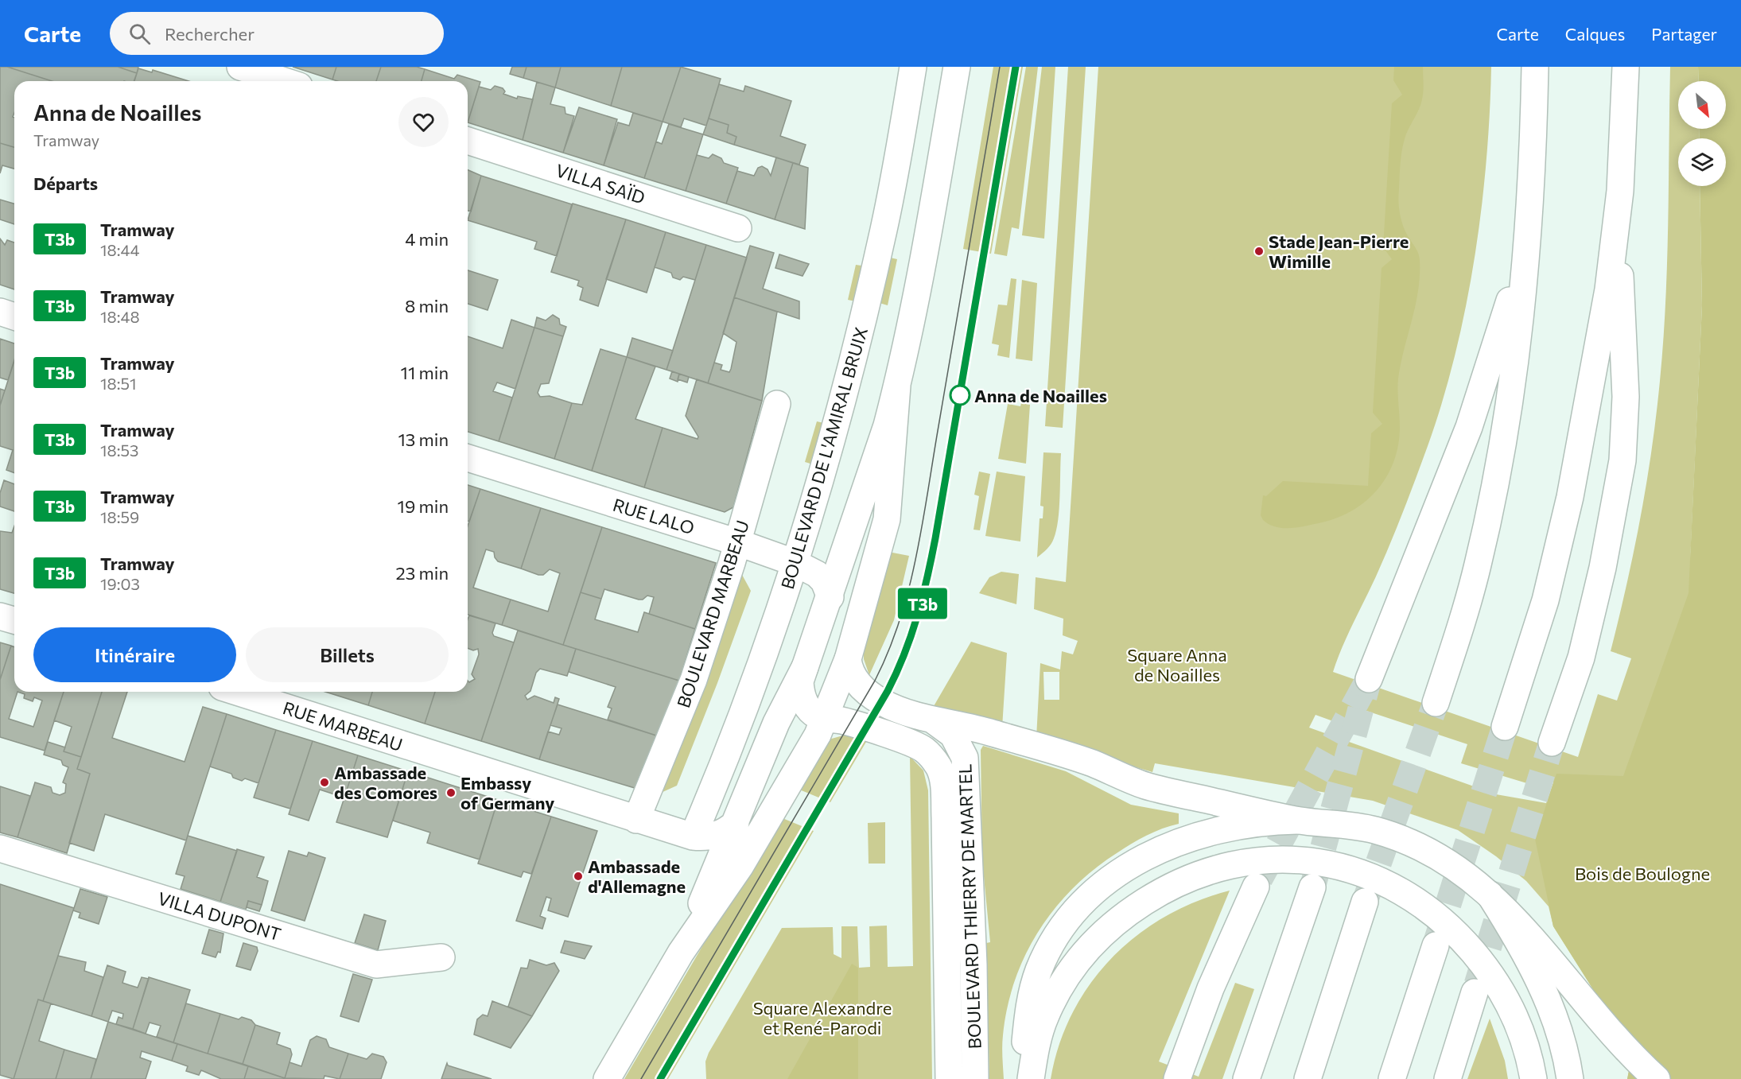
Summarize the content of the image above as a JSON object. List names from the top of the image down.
{
  "streets": {
    "main road": [
      "VILLA SAÏD",
      "BOULEVARD DE L'AMIRAL BRUIX",
      "RUE LALO",
      "BOULEVARD MARBEAU",
      "RUE MARBEAU",
      "BOULEVARD THIERRY DE MARTEL",
      "VILLA DUPONT"
    ]
  },
  "crossings": [
    ["BOULEVARD DE L'AMIRAL BRUIX", "RUE LALO"],
    ["BOULEVARD DE L'AMIRAL BRUIX", "RUE MARBEAU"],
    ["RUE LALO", "BOULEVARD MARBEAU"],
    ["BOULEVARD MARBEAU", "RUE MARBEAU"]
  ],
  "parks": ["Square Anna de Noailles", "Bois de Boulogne", "Square Alexandre et René-Parodi"],
  "places": [
    "Stade Jean-Pierre Wimille",
    "Anna de Noailles",
    "Ambassade des Comores",
    "Embassy of Germany",
    "Ambassade d'Allemagne"
  ],
  "lines": ["tram line T3b"],
  "north": "bottom right",
  "page": {
    "header": "Carte",
    "search": "Rechercher",
    "nav": ["Carte", "Calques", "Partager"],
    "on_map": "T3b",
    "heading": [
      ["Anna de Noailles", "Tramway"],
      "Départs"
    ],
    "list": [
      {
        "mark": "T3b",
        "name": "Tramway",
        "note": "18:44",
        "value": "4 min"
      },
      {
        "mark": "T3b",
        "name": "Tramway",
        "note": "18:48",
        "value": "8 min"
      },
      {
        "mark": "T3b",
        "name": "Tramway",
        "note": "18:51",
        "value": "11 min"
      },
      {
        "mark": "T3b",
        "name": "Tramway",
        "note": "18:53",
        "value": "13 min"
      },
      {
        "mark": "T3b",
        "name": "Tramway",
        "note": "18:59",
        "value": "19 min"
      },
      {
        "mark": "T3b",
        "name": "Tramway",
        "note": "19:03",
        "value": "23 min"
      }
    ],
    "buttons": ["Itinéraire", "Billets"]
  }
}
